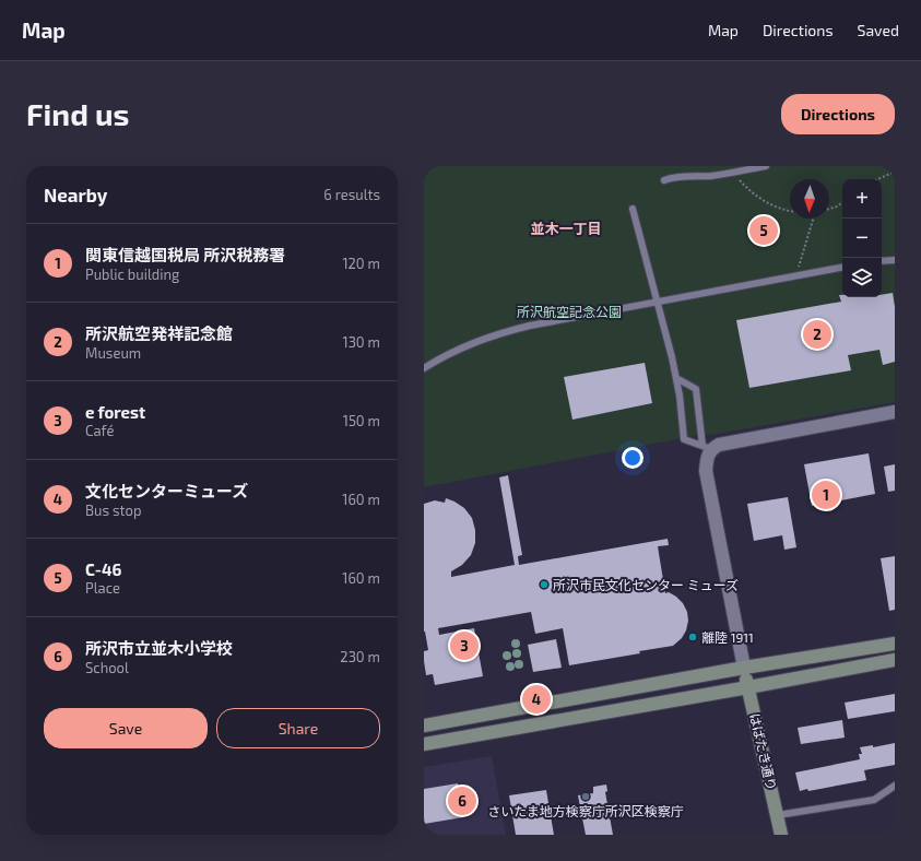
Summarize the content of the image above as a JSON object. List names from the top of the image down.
{
  "streets": {
    "street": ["はばたき通り"]
  },
  "districts": ["並木一丁目"],
  "parks": ["所沢航空記念公園"],
  "places": ["所沢市民文化センター ミューズ", "離陸 1911", "さいたま地方検察庁所沢区検察庁"],
  "north": "bottom",
  "page": {
    "header": "Map",
    "nav": ["Map", "Directions", "Saved"],
    "buttons": [
      "Directions",
      ["Save", "Share"]
    ],
    "title": "Find us",
    "heading": ["Nearby", "6 results"],
    "map_buttons": ["+", "−"],
    "pins": [
      "5",
      "2",
      "1",
      "3",
      "4",
      "6"
    ],
    "list": [
      {
        "mark": "1",
        "name": "関東信越国税局 所沢税務署",
        "note": "Public building",
        "value": "120 m"
      },
      {
        "mark": "2",
        "name": "所沢航空発祥記念館",
        "note": "Museum",
        "value": "130 m"
      },
      {
        "mark": "3",
        "name": "e forest",
        "note": "Café",
        "value": "150 m"
      },
      {
        "mark": "4",
        "name": "文化センターミューズ",
        "note": "Bus stop",
        "value": "160 m"
      },
      {
        "mark": "5",
        "name": "C-46",
        "note": "Place",
        "value": "160 m"
      },
      {
        "mark": "6",
        "name": "所沢市立並木小学校",
        "note": "School",
        "value": "230 m"
      }
    ]
  }
}
